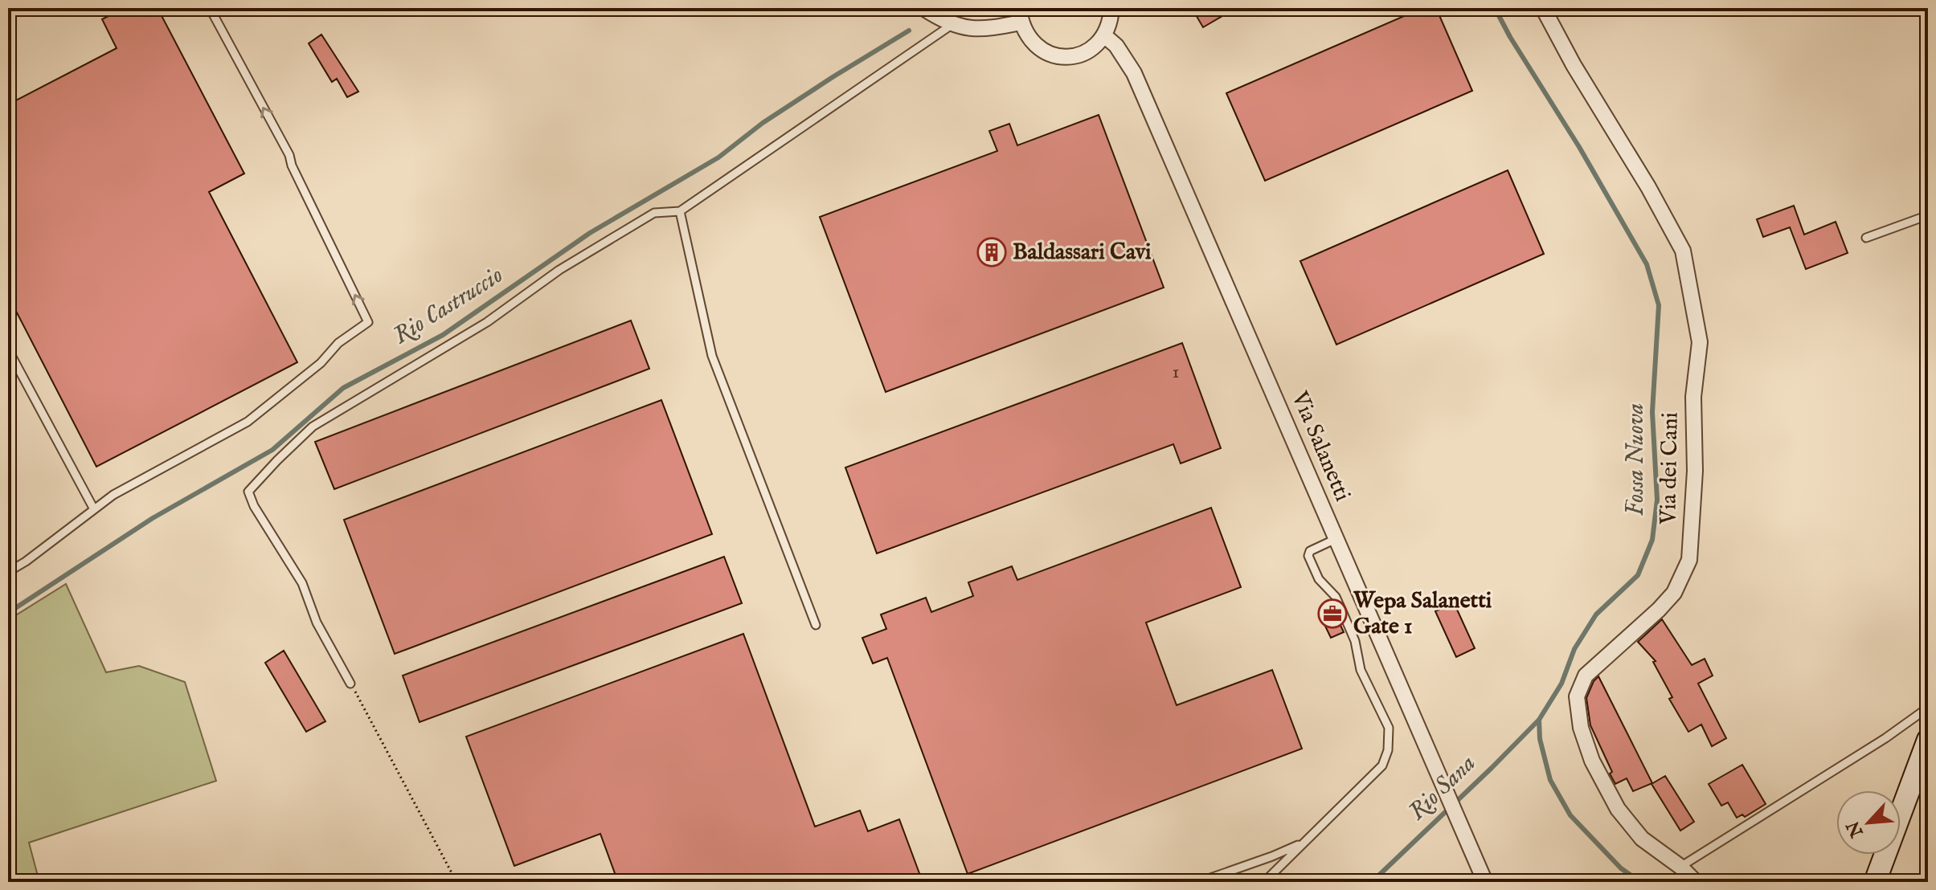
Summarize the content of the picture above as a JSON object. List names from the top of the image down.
{
  "streets": {
    "street": ["Via Salanetti", "Via dei Cani"]
  },
  "water": ["Rio Castruccio", "Fossa Nuova", "Rio Sana"],
  "places": {
    "building": ["Baldassari Cavi"],
    "office": ["Wepa Salanetti Gate 1"]
  },
  "house_numbers": ["1"],
  "north": "bottom left"
}
